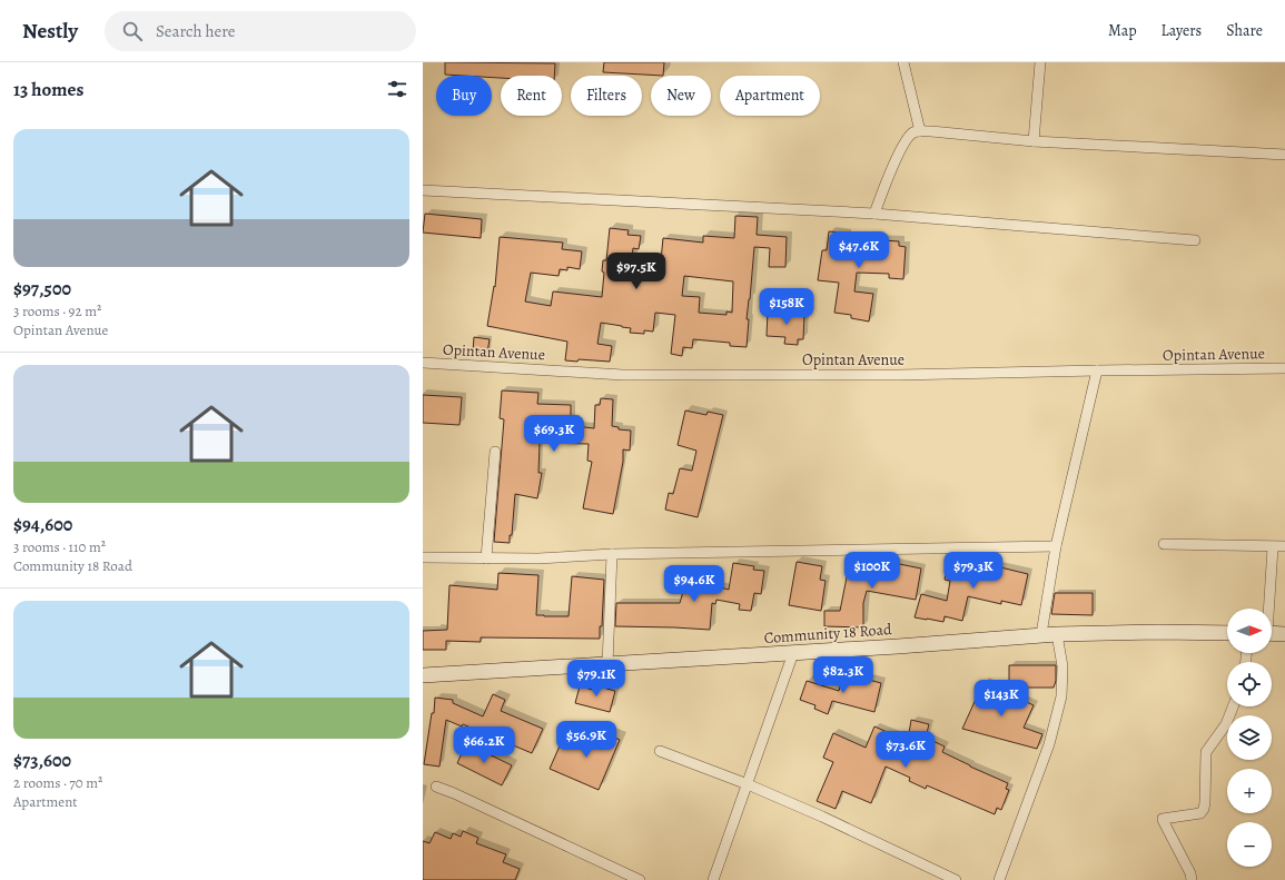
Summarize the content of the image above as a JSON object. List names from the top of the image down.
{
  "streets": {
    "main road": ["Community 18 Road"],
    "street": ["Opintan Avenue"]
  },
  "north": "right",
  "page": {
    "header": "Nestly",
    "search": "Search here",
    "nav": ["Map", "Layers", "Share"],
    "heading": "13 homes",
    "chip": [
      "Buy",
      "Rent",
      "Filters",
      "New",
      "Apartment"
    ],
    "list": [
      {
        "name": "$97,500",
        "note": "3 rooms · 92 m² · Opintan Avenue"
      },
      {
        "name": "$94,600",
        "note": "3 rooms · 110 m² · Community 18 Road"
      },
      {
        "name": "$73,600",
        "note": "2 rooms · 70 m² · Apartment"
      }
    ],
    "price": [
      "$47.6K",
      "$97.5K",
      "$158K",
      "$69.3K",
      "$100K",
      "$79.3K",
      "$94.6K",
      "$82.3K",
      "$79.1K",
      "$143K",
      "$56.9K",
      "$66.2K",
      "$73.6K"
    ],
    "map_buttons": ["+", "−"]
  }
}
